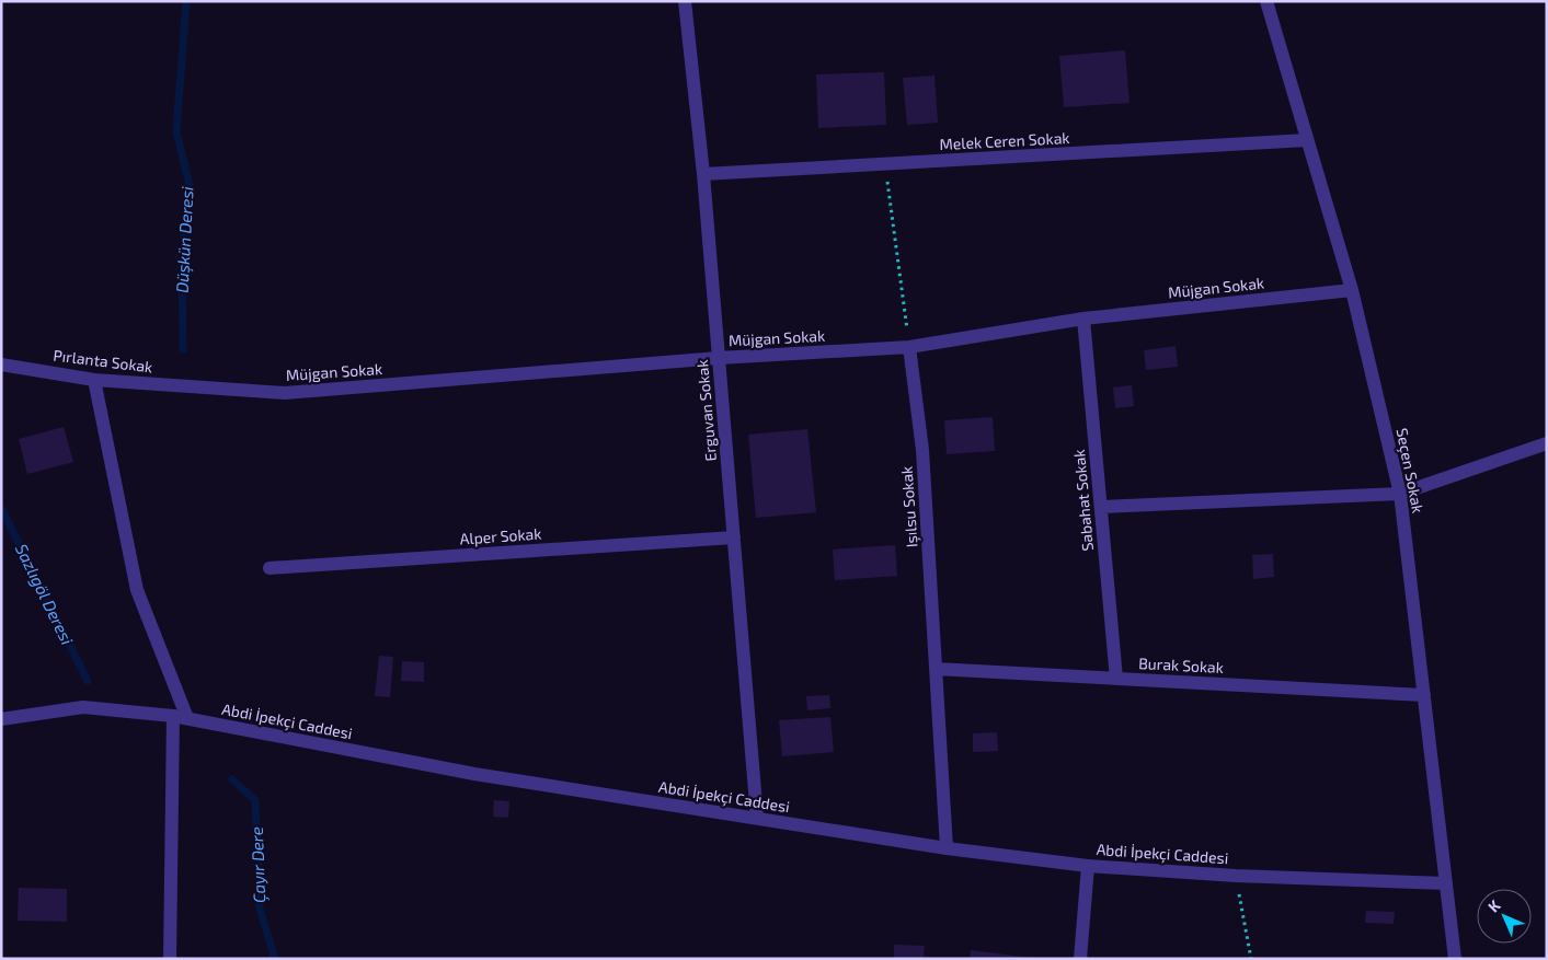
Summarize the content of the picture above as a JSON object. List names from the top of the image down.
{
  "streets": {
    "street": [
      "Melek Ceren Sokak",
      "Müjgan Sokak",
      "Pırlanta Sokak",
      "Erguvan Sokak",
      "Seçen Sokak",
      "Sabahat Sokak",
      "Işılsu Sokak",
      "Alper Sokak",
      "Burak Sokak",
      "Abdi İpekçi Caddesi"
    ]
  },
  "crossings": [
    ["Melek Ceren Sokak", "Erguvan Sokak"],
    ["Melek Ceren Sokak", "Seçen Sokak"],
    ["Müjgan Sokak", "Pırlanta Sokak"],
    ["Müjgan Sokak", "Erguvan Sokak"],
    ["Müjgan Sokak", "Seçen Sokak"],
    ["Müjgan Sokak", "Sabahat Sokak"],
    ["Müjgan Sokak", "Işılsu Sokak"],
    ["Erguvan Sokak", "Alper Sokak"],
    ["Erguvan Sokak", "Abdi İpekçi Caddesi"],
    ["Seçen Sokak", "Burak Sokak"],
    ["Seçen Sokak", "Abdi İpekçi Caddesi"],
    ["Sabahat Sokak", "Burak Sokak"],
    ["Işılsu Sokak", "Burak Sokak"],
    ["Işılsu Sokak", "Abdi İpekçi Caddesi"]
  ],
  "water": ["Düşkün Deresi", "Sazlıgöl Deresi", "Çayır Dere"],
  "north": "top left"
}
